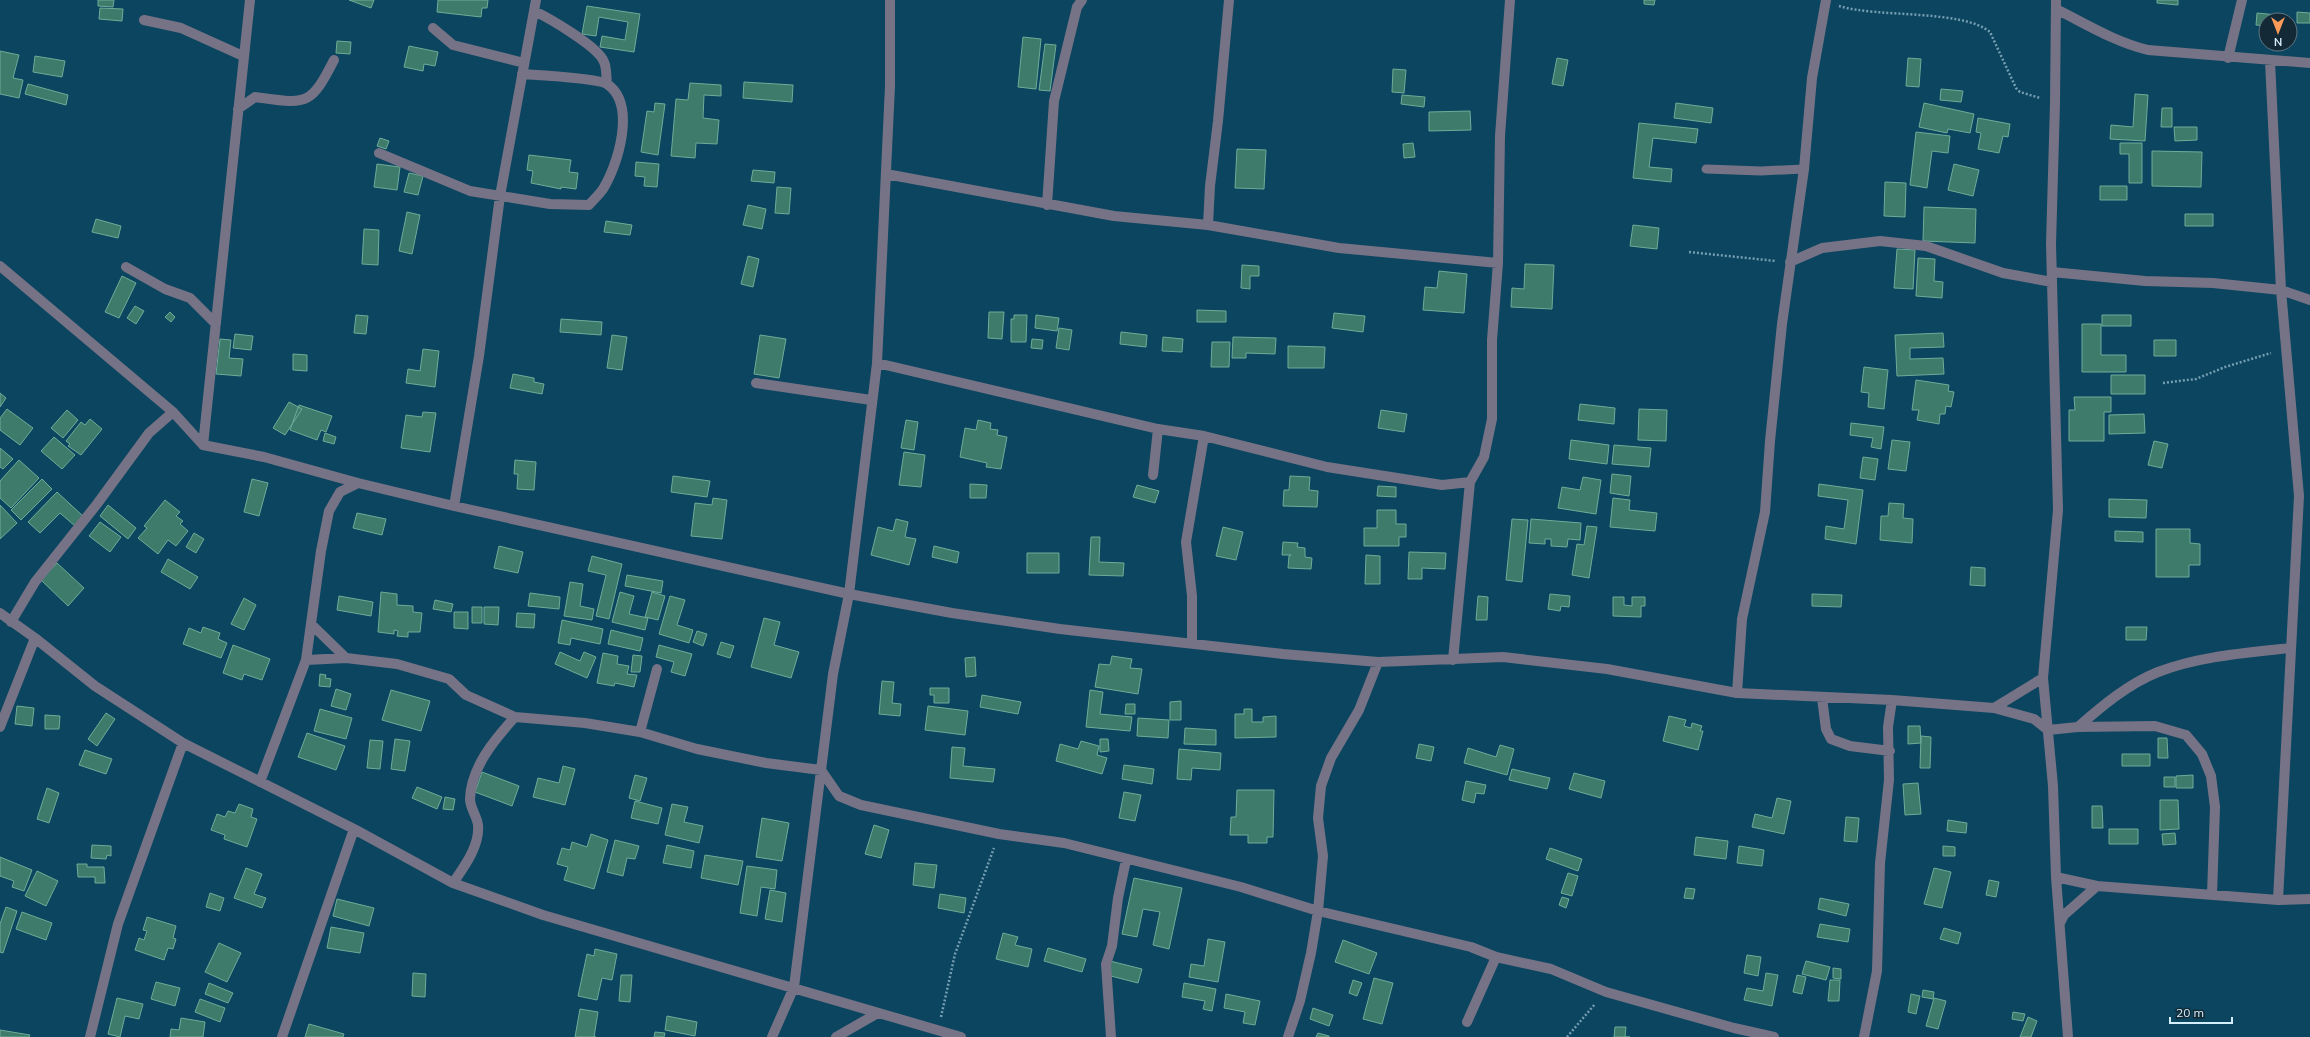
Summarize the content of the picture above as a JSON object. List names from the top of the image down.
{
  "scale_bar": "20 m",
  "north": "bottom"
}
